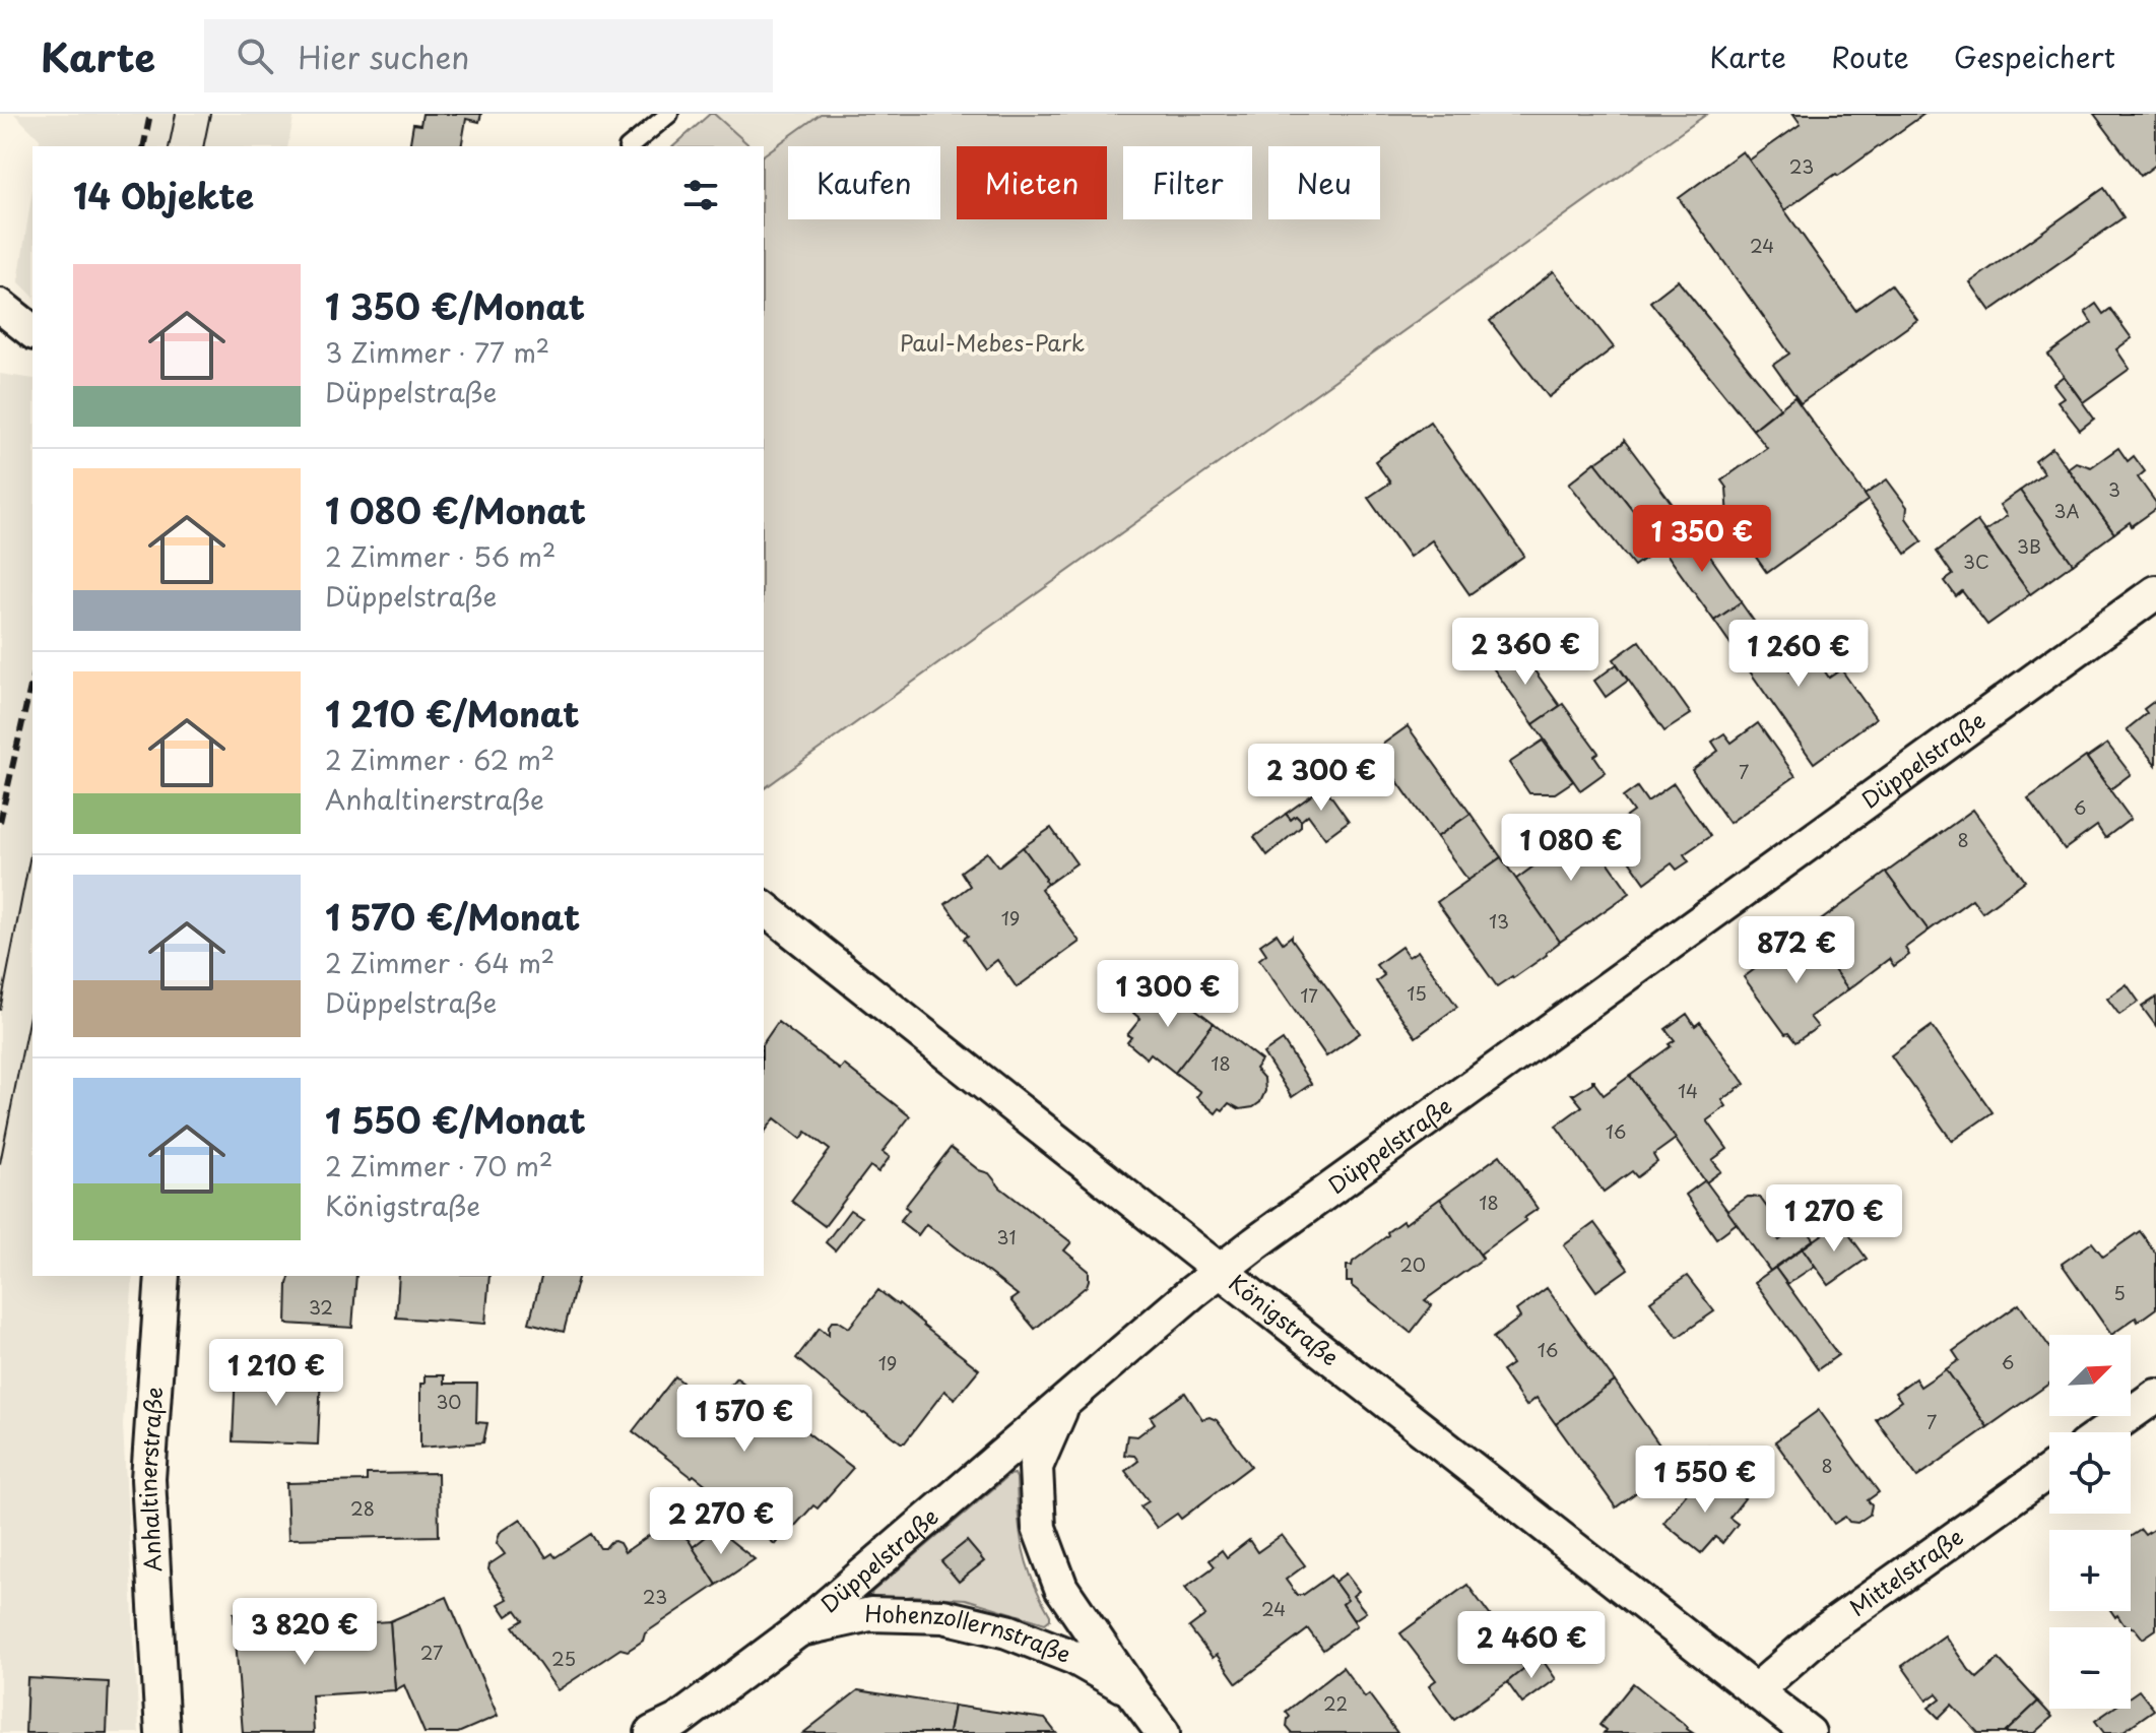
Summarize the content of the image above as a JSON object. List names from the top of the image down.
{
  "streets": {
    "street": [
      "Düppelstraße",
      "Königstraße",
      "Anhaltinerstraße",
      "Mittelstraße",
      "Hohenzollernstraße"
    ]
  },
  "crossings": [
    ["Düppelstraße", "Königstraße"],
    ["Düppelstraße", "Hohenzollernstraße"],
    ["Königstraße", "Mittelstraße"]
  ],
  "parks": ["Paul-Mebes-Park"],
  "house_numbers": [
    "23",
    "24",
    "3",
    "3A",
    "3B",
    "3C",
    "7",
    "6",
    "8",
    "19",
    "13",
    "15",
    "17",
    "18",
    "14",
    "16",
    "18",
    "31",
    "20",
    "5",
    "32",
    "16",
    "6",
    "19",
    "30",
    "7",
    "8",
    "28",
    "23",
    "24",
    "27",
    "25",
    "22"
  ],
  "north": "top right",
  "page": {
    "header": "Karte",
    "search": "Hier suchen",
    "nav": ["Karte", "Route", "Gespeichert"],
    "chip": [
      "Kaufen",
      "Mieten",
      "Filter",
      "Neu"
    ],
    "heading": "14 Objekte",
    "list": [
      {
        "name": "1 350 €/Monat",
        "note": "3 Zimmer · 77 m² · Düppelstraße"
      },
      {
        "name": "1 080 €/Monat",
        "note": "2 Zimmer · 56 m² · Düppelstraße"
      },
      {
        "name": "1 210 €/Monat",
        "note": "2 Zimmer · 62 m² · Anhaltinerstraße"
      },
      {
        "name": "1 570 €/Monat",
        "note": "2 Zimmer · 64 m² · Düppelstraße"
      },
      {
        "name": "1 550 €/Monat",
        "note": "2 Zimmer · 70 m² · Königstraße"
      }
    ],
    "price": [
      "1 350 €",
      "2 360 €",
      "1 260 €",
      "2 300 €",
      "1 080 €",
      "872 €",
      "1 300 €",
      "1 270 €",
      "1 210 €",
      "1 570 €",
      "1 550 €",
      "2 270 €",
      "3 820 €",
      "2 460 €"
    ],
    "map_buttons": ["+", "−"]
  }
}
